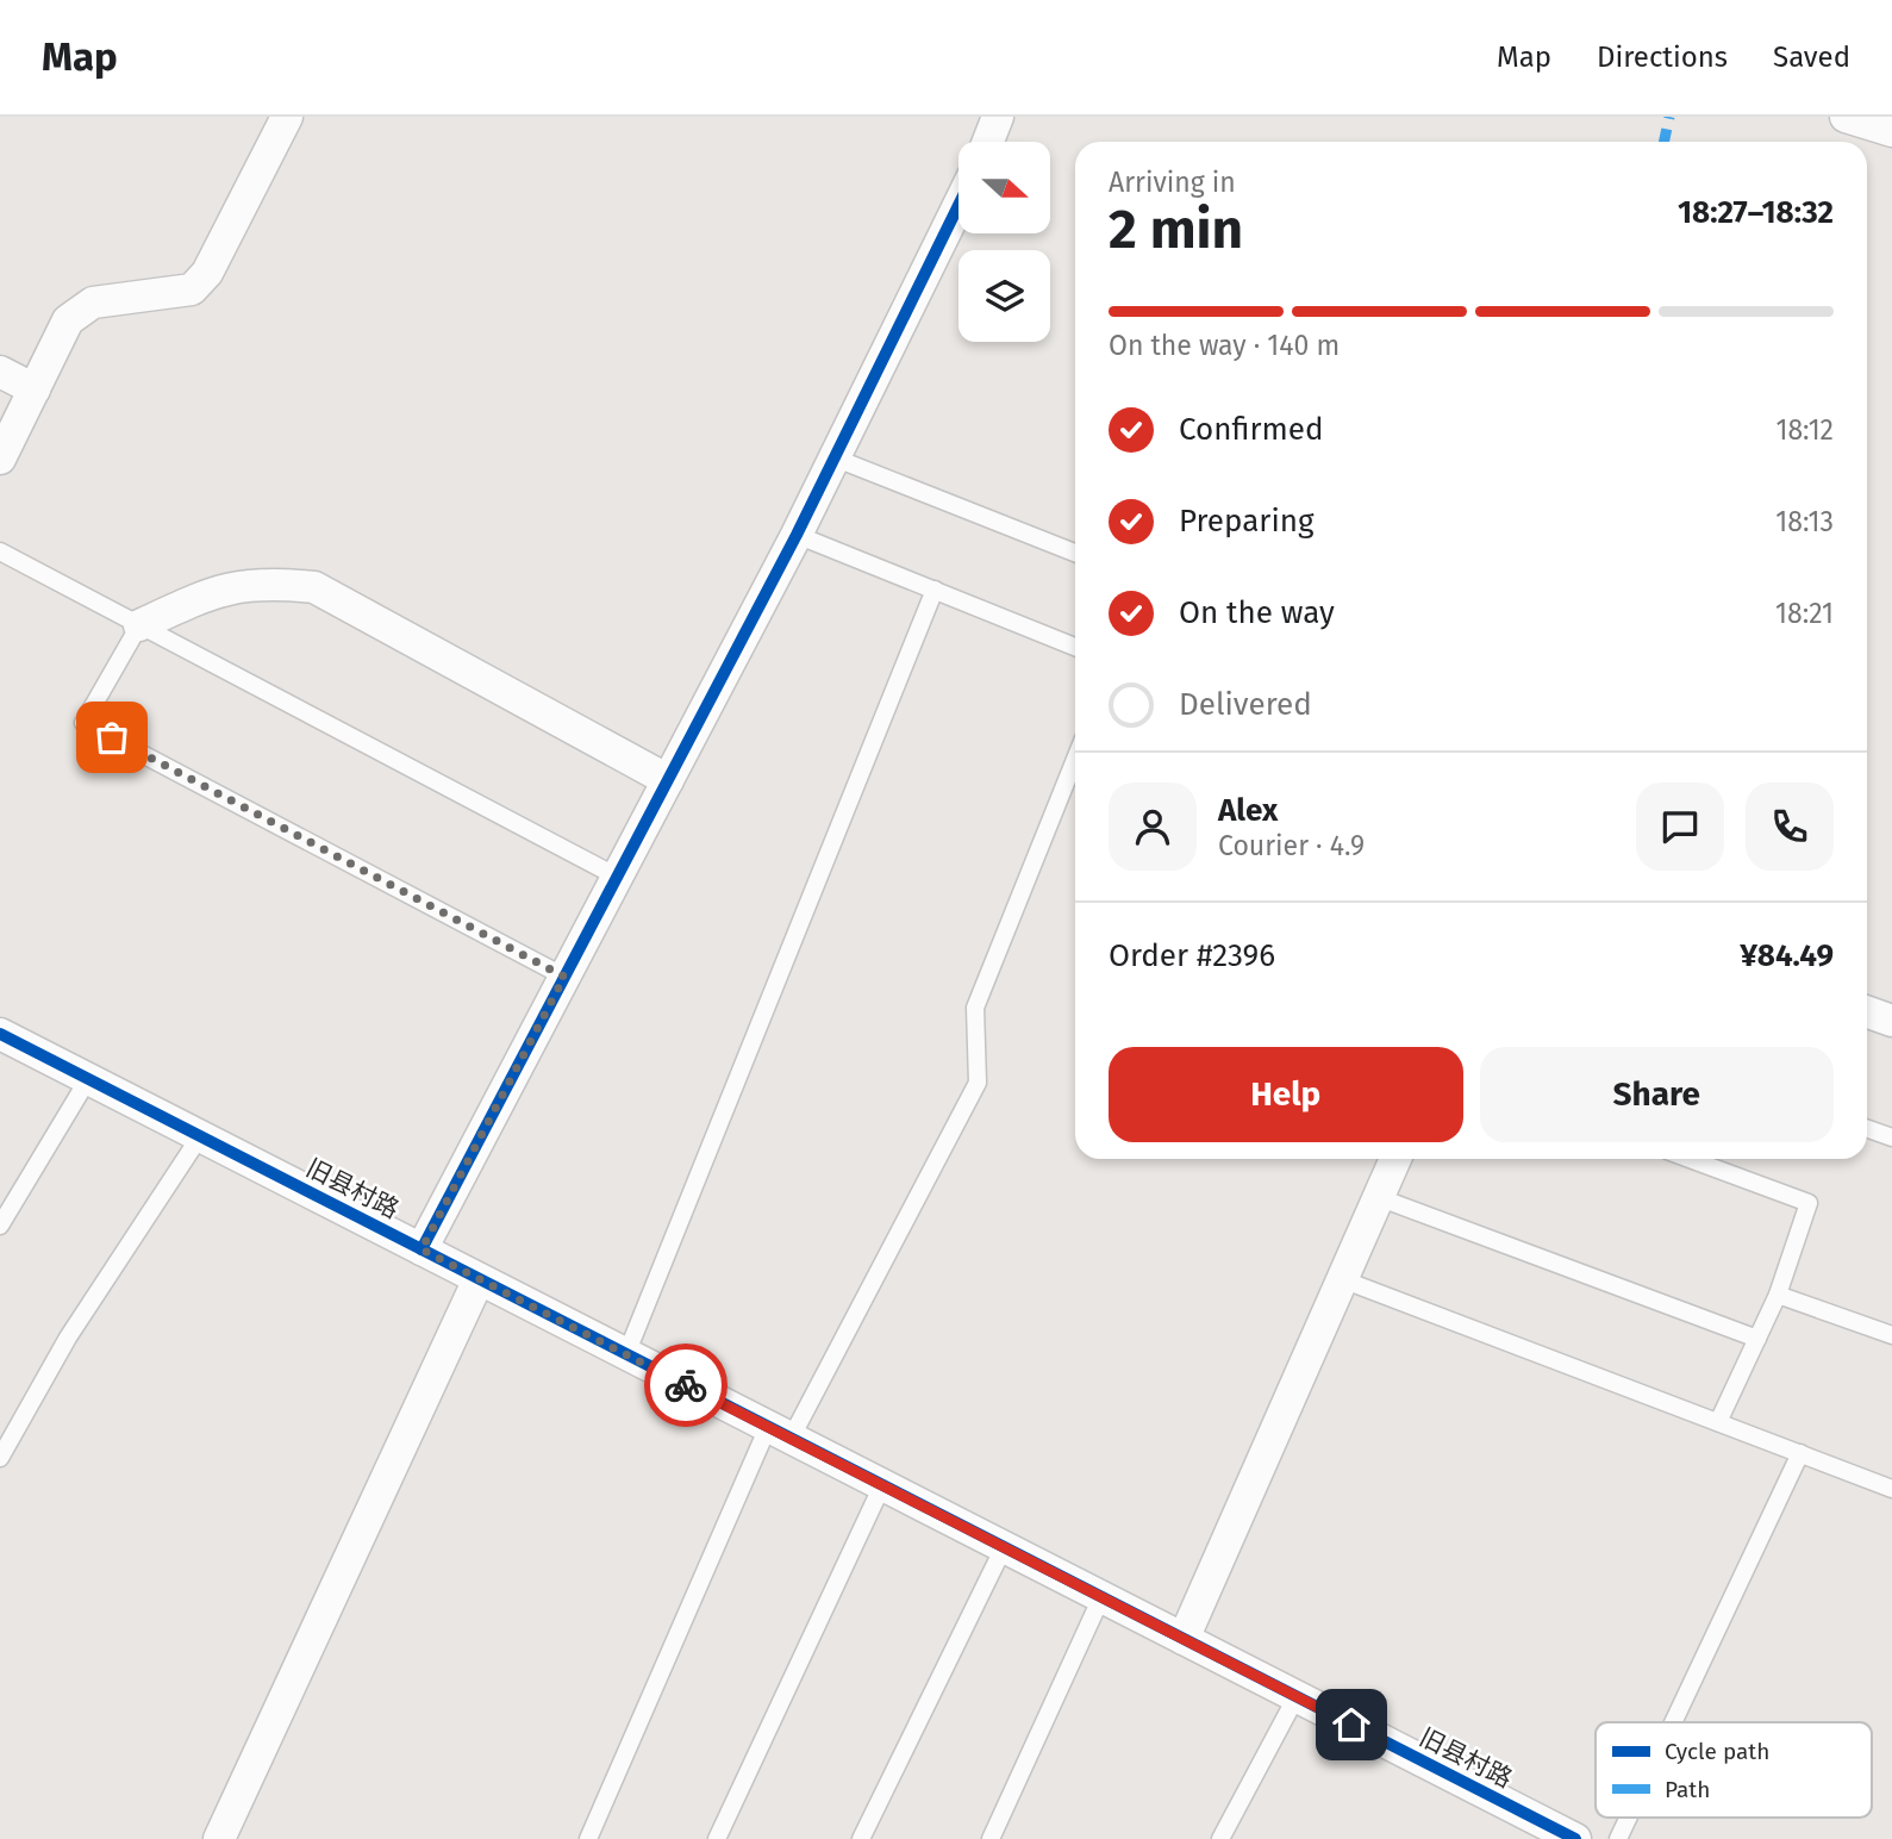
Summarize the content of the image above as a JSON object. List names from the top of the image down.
{
  "streets": {
    "street": ["旧县村路"]
  },
  "legend": ["Cycle path", "Path"],
  "north": "right",
  "page": {
    "header": "Map",
    "nav": ["Map", "Directions", "Saved"],
    "heading": ["2 min", "Arriving in", "18:27–18:32"],
    "panel": [
      "Alex",
      "Courier · 4.9",
      "Order #2396",
      "¥84.49"
    ],
    "bar": "On the way · 140 m",
    "list": [
      ["Confirmed", "18:12"],
      ["Preparing", "18:13"],
      ["On the way", "18:21"],
      "Delivered"
    ],
    "buttons": ["Help", "Share"]
  }
}
